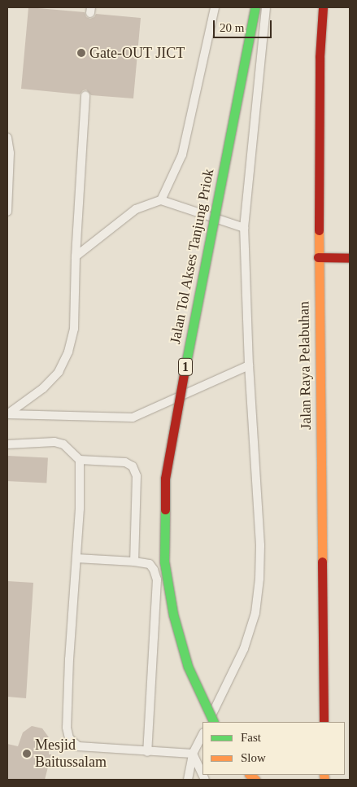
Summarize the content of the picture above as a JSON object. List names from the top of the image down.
{
  "streets": {
    "highway": ["Jalan Tol Akses Tanjung Priok", "Jalan Raya Pelabuhan", "1"]
  },
  "places": ["Gate-OUT JICT", "Mesjid Baitussalam"],
  "legend": ["Fast", "Slow"],
  "scale_bar": "20 m"
}
